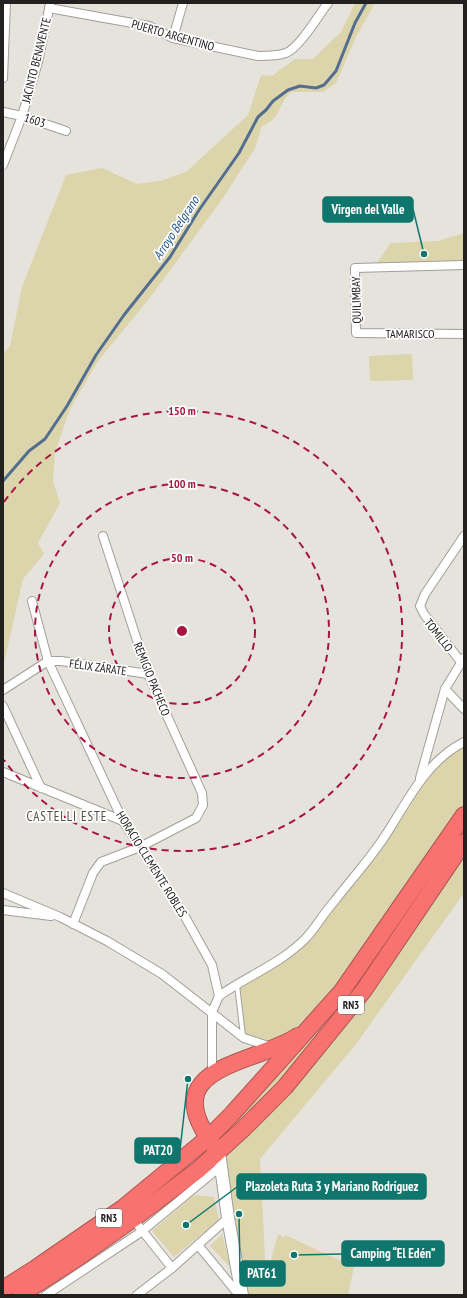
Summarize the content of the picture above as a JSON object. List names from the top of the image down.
{
  "streets": {
    "highway": ["RN3"],
    "street": [
      "PUERTO ARGENTINO",
      "JACINTO BENAVENTE",
      "1603",
      "QUILIMBAY",
      "TAMARISCO",
      "TOMILLO",
      "FÉLIX ZÁRATE",
      "REMIGIO PACHECO",
      "HORACIO CLEMENTE ROBLES"
    ]
  },
  "crossings": [
    ["PUERTO ARGENTINO", "JACINTO BENAVENTE"],
    ["JACINTO BENAVENTE", "1603"],
    ["QUILIMBAY", "TAMARISCO"],
    ["FÉLIX ZÁRATE", "REMIGIO PACHECO"],
    ["FÉLIX ZÁRATE", "HORACIO CLEMENTE ROBLES"],
    ["REMIGIO PACHECO", "HORACIO CLEMENTE ROBLES"]
  ],
  "districts": ["CASTELLI ESTE"],
  "water": ["Arroyo Belgrano"],
  "places": [
    "Virgen del Valle",
    "PAT20",
    "PAT61",
    "Plazoleta Ruta 3 y Mariano Rodríguez",
    "Camping “El Edén”"
  ],
  "rings": ["150 m", "100 m", "50 m"]
}
